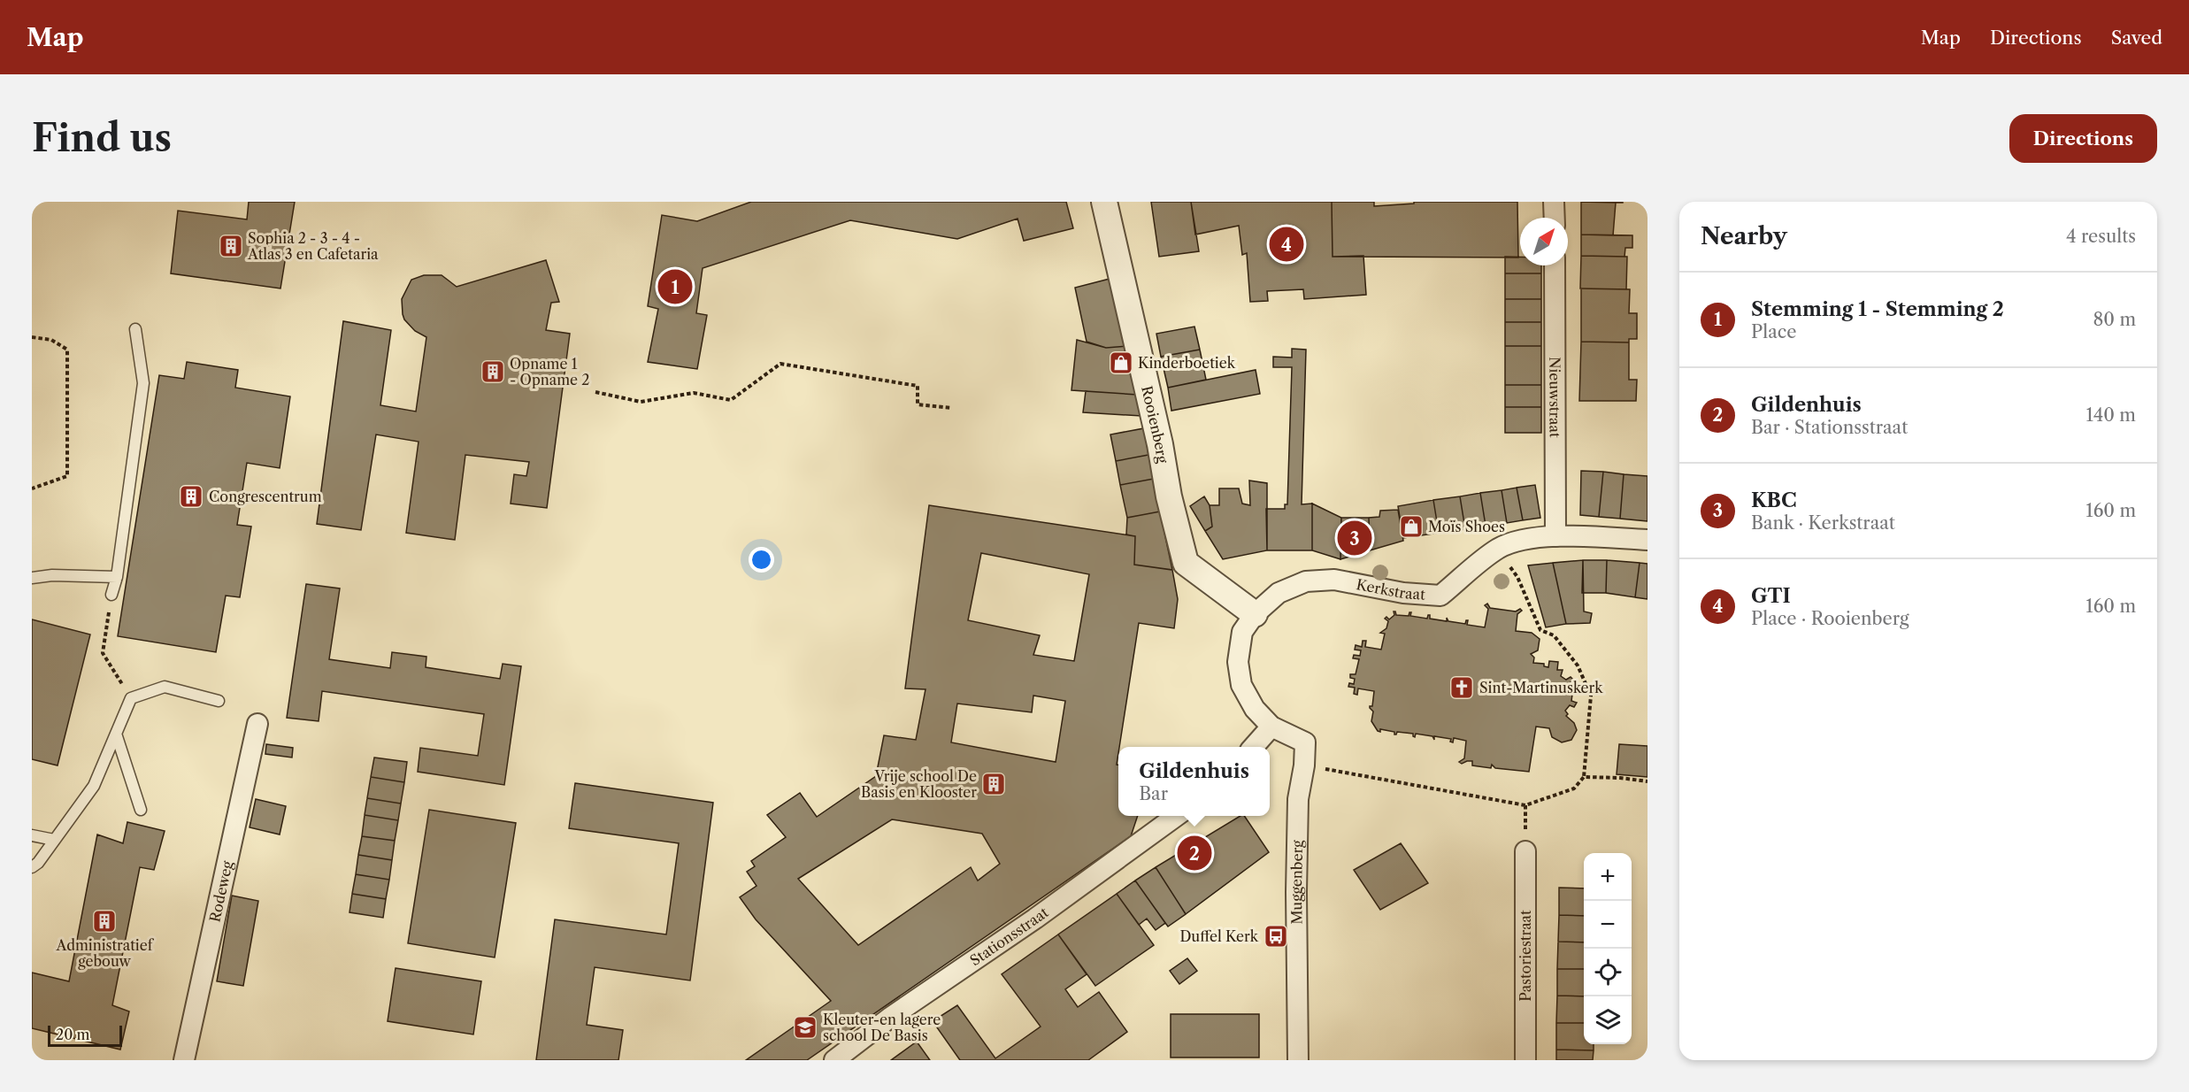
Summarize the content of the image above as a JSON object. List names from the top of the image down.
{
  "streets": {
    "street": [
      "Nieuwstraat",
      "Rooienberg",
      "Kerkstraat",
      "Muggenberg",
      "Rodeweg",
      "Stationsstraat",
      "Pastoriestraat"
    ]
  },
  "crossings": [
    ["Nieuwstraat", "Kerkstraat"],
    ["Rooienberg", "Kerkstraat"],
    ["Kerkstraat", "Muggenberg"]
  ],
  "places": {
    "building": [
      "Sophia 2 - 3 - 4 - Atlas 3 en Cafetaria",
      "Opname 1 - Opname 2",
      "Congrescentrum",
      "Vrije school De Basis en Klooster",
      "Administratief gebouw"
    ],
    "shop": ["Kinderboetiek", "Moïs Shoes"],
    "church": ["Sint-Martinuskerk"],
    "bus stop": ["Duffel Kerk"],
    "school or university": ["Kleuter-en lagere school De Basis"]
  },
  "scale_bar": "20 m",
  "north": "top right",
  "page": {
    "header": "Map",
    "nav": ["Map", "Directions", "Saved"],
    "buttons": "Directions",
    "title": "Find us",
    "heading": ["Nearby", "4 results"],
    "pins": [
      "4",
      "1",
      "3",
      "2"
    ],
    "list": [
      {
        "mark": "1",
        "name": "Stemming 1 - Stemming 2",
        "note": "Place",
        "value": "80 m"
      },
      {
        "mark": "2",
        "name": "Gildenhuis",
        "note": "Bar · Stationsstraat",
        "value": "140 m"
      },
      {
        "mark": "3",
        "name": "KBC",
        "note": "Bank · Kerkstraat",
        "value": "160 m"
      },
      {
        "mark": "4",
        "name": "GTI",
        "note": "Place · Rooienberg",
        "value": "160 m"
      }
    ],
    "popup": ["Gildenhuis", "Bar"],
    "map_buttons": ["+", "−"],
    "scale": "20 m"
  }
}
